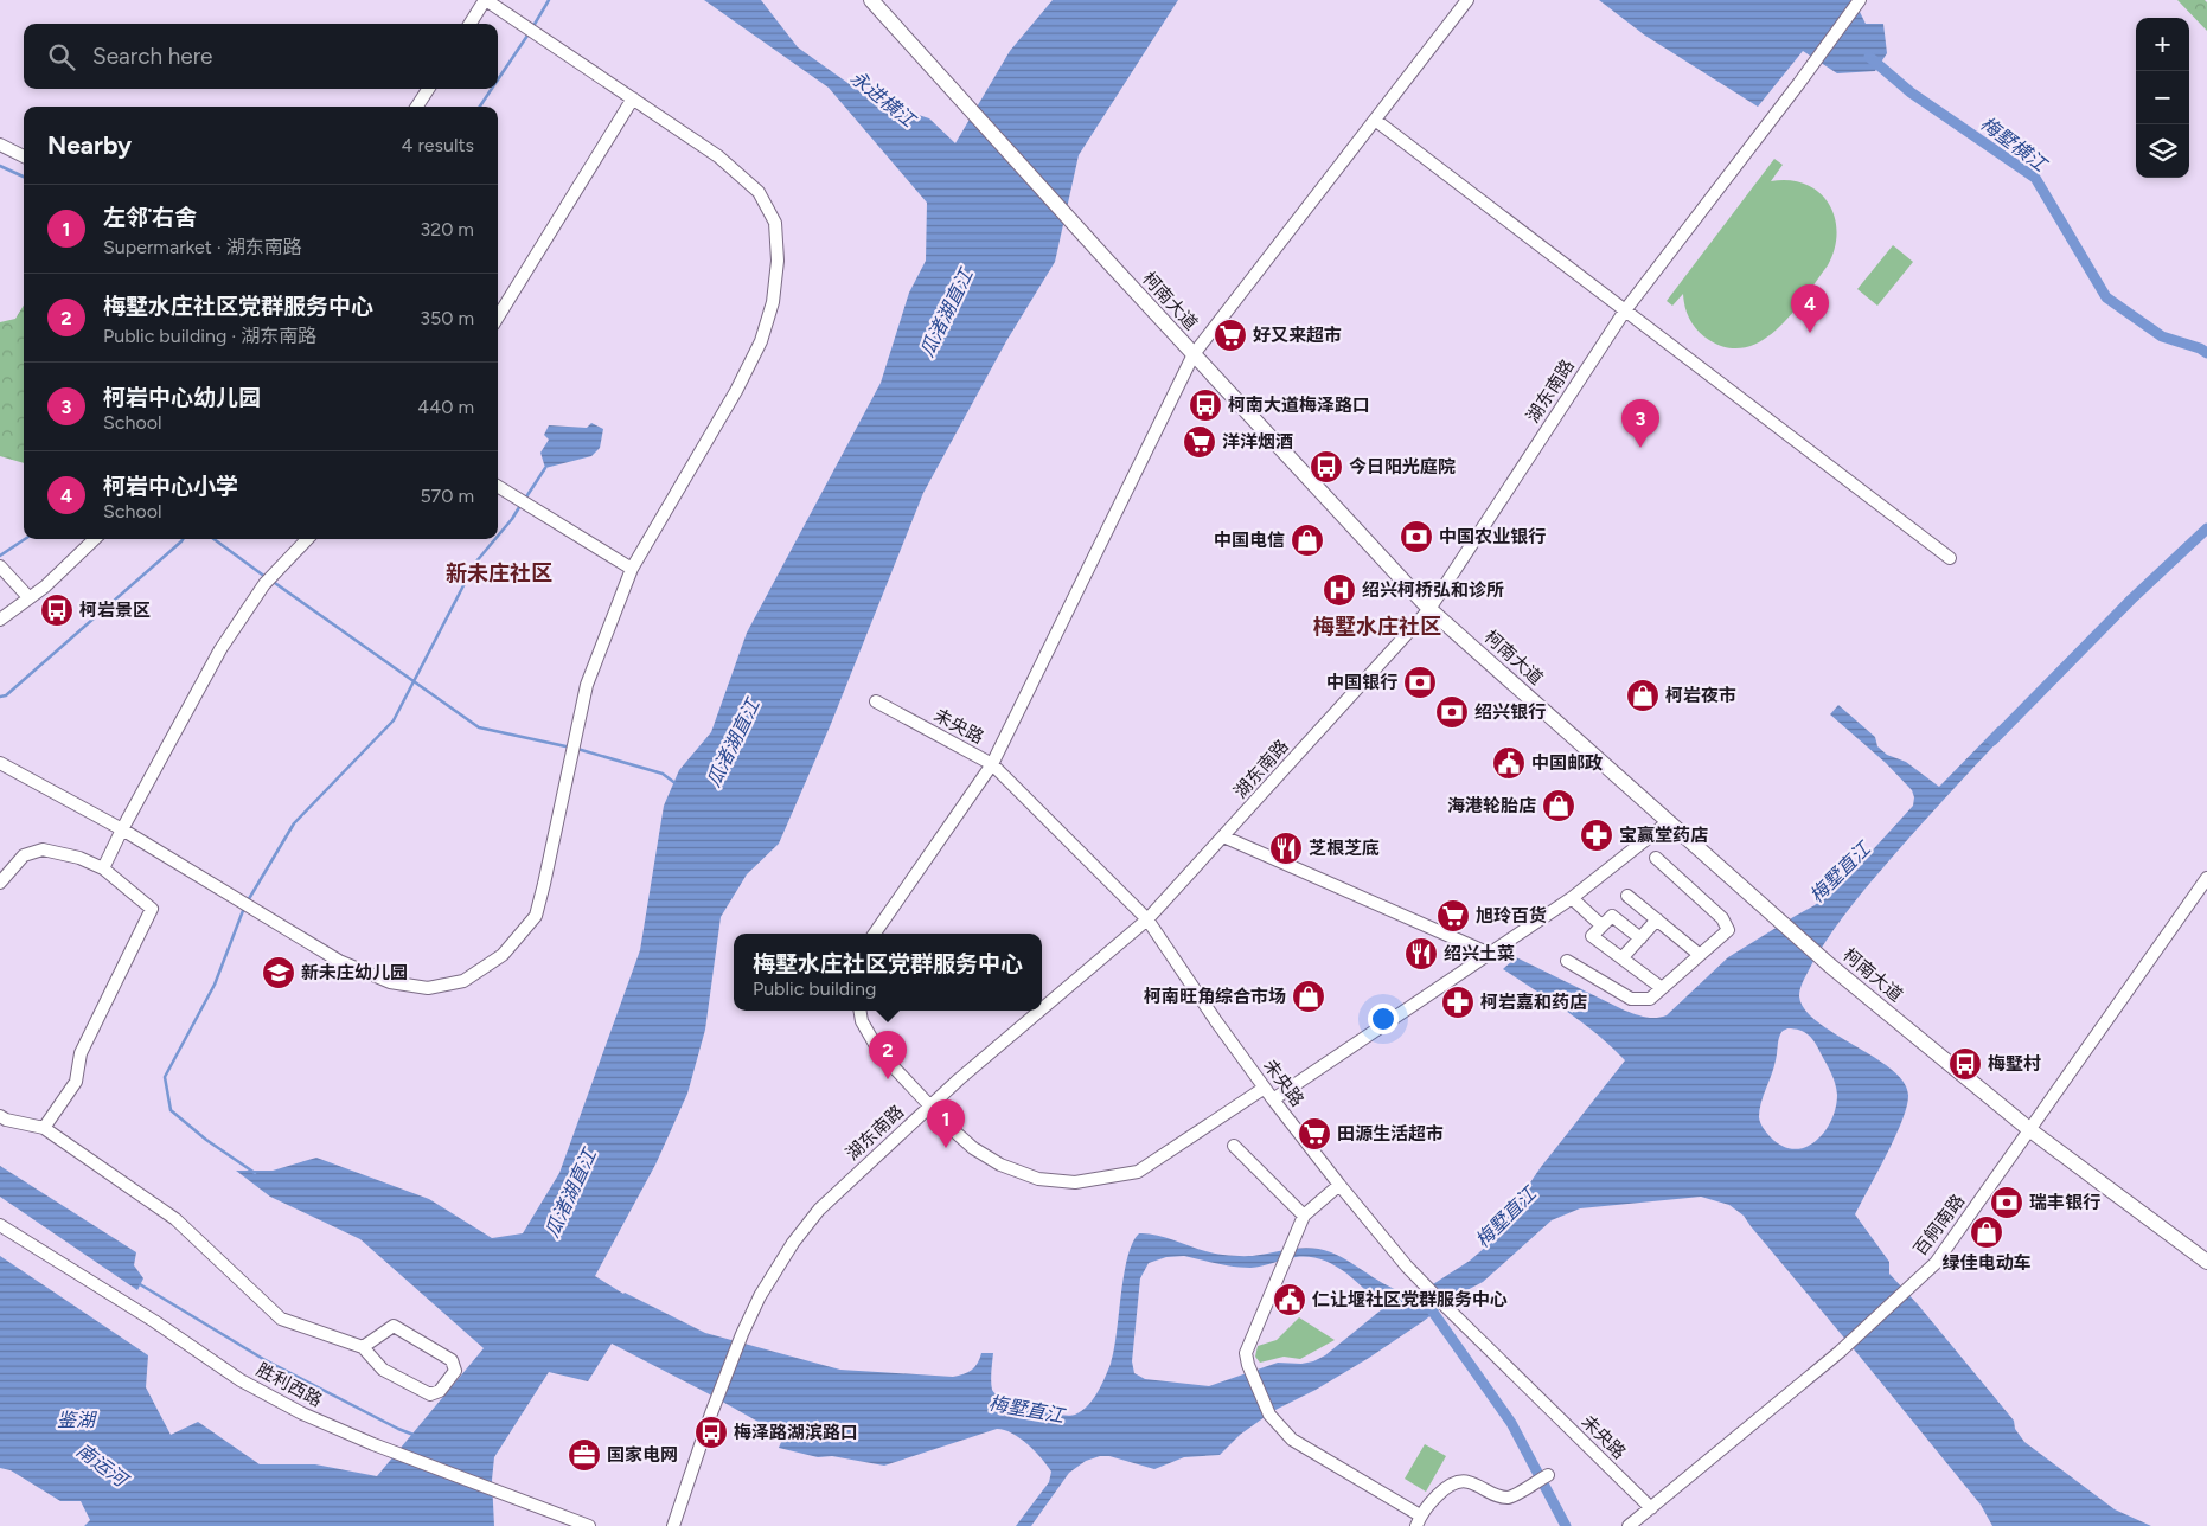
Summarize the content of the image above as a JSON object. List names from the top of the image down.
{
  "streets": {
    "main road": ["柯南大道"],
    "street": [
      "湖东南路",
      "未央路",
      "百舸南路",
      "胜利西路"
    ]
  },
  "crossings": [
    ["柯南大道", "湖东南路"],
    ["柯南大道", "百舸南路"],
    ["湖东南路", "未央路"],
    ["未央路", "百舸南路"]
  ],
  "districts": ["新未庄社区", "梅墅水庄社区"],
  "water": [
    "永进横江",
    "梅墅横江",
    "瓜渚湖直江",
    "梅墅直江",
    "鉴湖",
    "南运河"
  ],
  "places": {
    "supermarket": [
      "好又来超市",
      "洋洋烟酒",
      "旭玲百货",
      "田源生活超市"
    ],
    "bus stop": [
      "柯南大道梅泽路口",
      "今日阳光庭院",
      "柯岩景区",
      "梅墅村",
      "梅泽路湖滨路口"
    ],
    "bank": [
      "中国农业银行",
      "中国银行",
      "绍兴银行",
      "瑞丰银行"
    ],
    "shop": [
      "中国电信",
      "柯岩夜市",
      "海港轮胎店",
      "柯南旺角综合市场",
      "绿佳电动车"
    ],
    "hospital": ["绍兴柯桥弘和诊所"],
    "public building": ["中国邮政", "仁让堰社区党群服务中心"],
    "pharmacy": ["宝赢堂药店", "柯岩嘉和药店"],
    "restaurant": ["芝根芝底", "绍兴土菜"],
    "school or university": ["新未庄幼儿园"],
    "office": ["国家电网"]
  },
  "page": {
    "map_buttons": ["+", "−"],
    "search": "Search here",
    "heading": ["Nearby", "4 results"],
    "list": [
      {
        "mark": "1",
        "name": "左邻˙右舍",
        "note": "Supermarket · 湖东南路",
        "value": "320 m"
      },
      {
        "mark": "2",
        "name": "梅墅水庄社区党群服务中心",
        "note": "Public building · 湖东南路",
        "value": "350 m"
      },
      {
        "mark": "3",
        "name": "柯岩中心幼儿园",
        "note": "School",
        "value": "440 m"
      },
      {
        "mark": "4",
        "name": "柯岩中心小学",
        "note": "School",
        "value": "570 m"
      }
    ],
    "pins": [
      "4",
      "3",
      "2",
      "1"
    ],
    "popup": ["梅墅水庄社区党群服务中心", "Public building"]
  }
}
